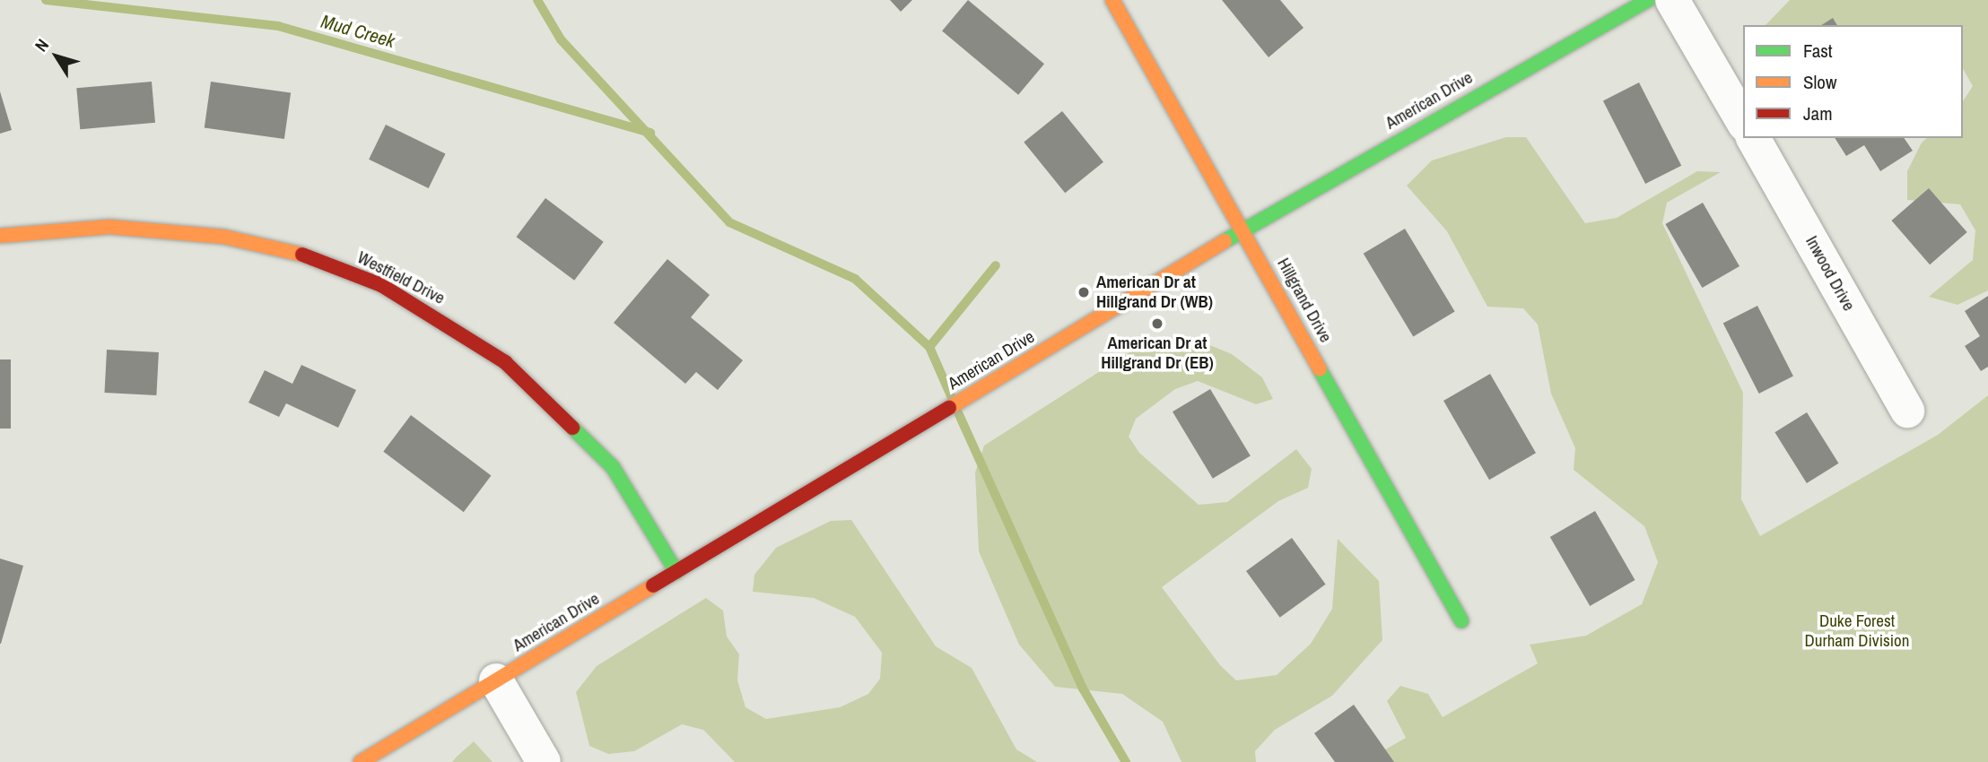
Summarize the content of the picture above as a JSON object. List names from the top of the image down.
{
  "streets": {
    "street": [
      "American Drive",
      "Inwood Drive",
      "Westfield Drive",
      "Hillgrand Drive"
    ]
  },
  "crossings": [
    ["American Drive", "Westfield Drive"],
    ["American Drive", "Hillgrand Drive"]
  ],
  "water": ["Mud Creek"],
  "parks": ["Duke Forest Durham Division"],
  "places": ["American Dr at Hillgrand Dr (WB)", "American Dr at Hillgrand Dr (EB)"],
  "legend": ["Fast", "Slow", "Jam"],
  "north": "top left"
}
